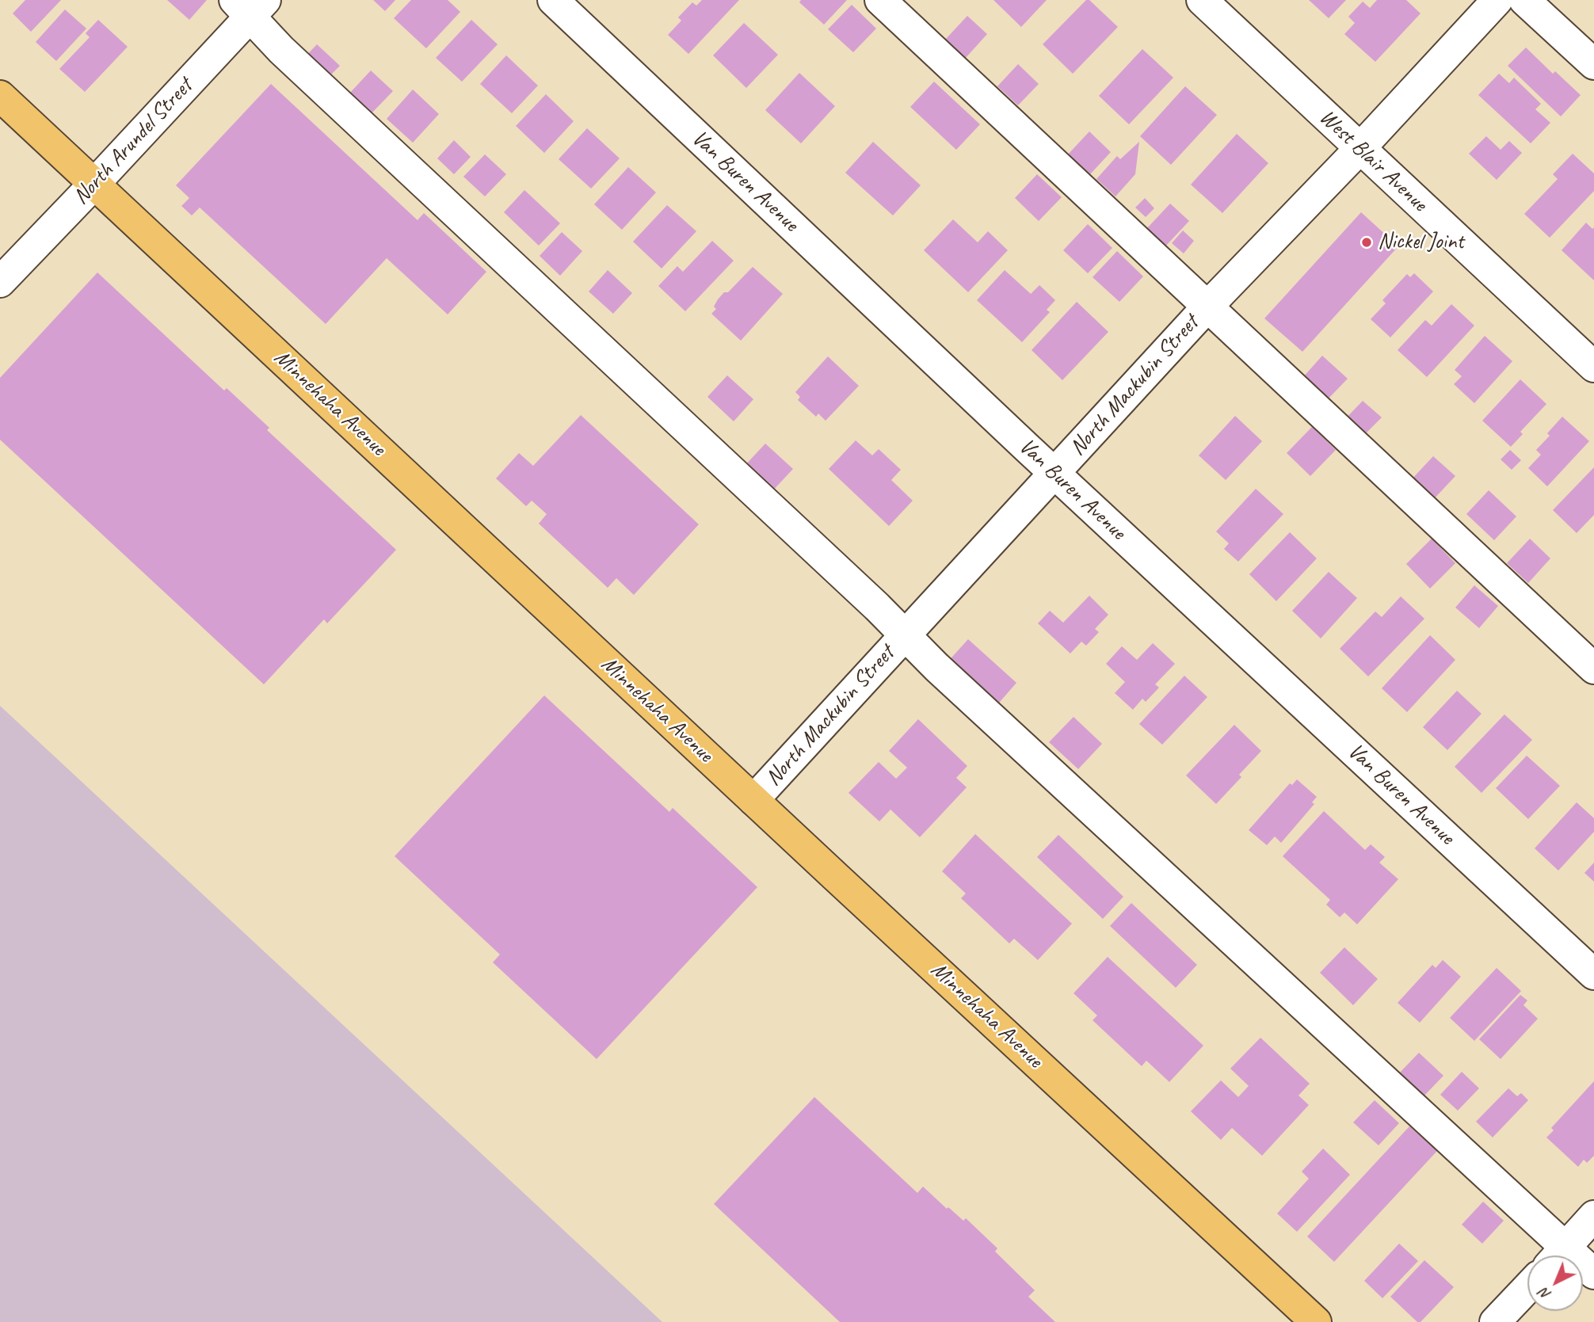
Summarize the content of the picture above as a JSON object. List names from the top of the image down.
{
  "streets": {
    "main road": ["Minnehaha Avenue"],
    "street": [
      "North Arundel Street",
      "West Blair Avenue",
      "Van Buren Avenue",
      "North Mackubin Street"
    ]
  },
  "crossings": [
    ["North Arundel Street", "Minnehaha Avenue"],
    ["West Blair Avenue", "North Mackubin Street"],
    ["Van Buren Avenue", "North Mackubin Street"],
    ["North Mackubin Street", "Minnehaha Avenue"]
  ],
  "places": ["Nickel Joint"],
  "north": "bottom left"
}
